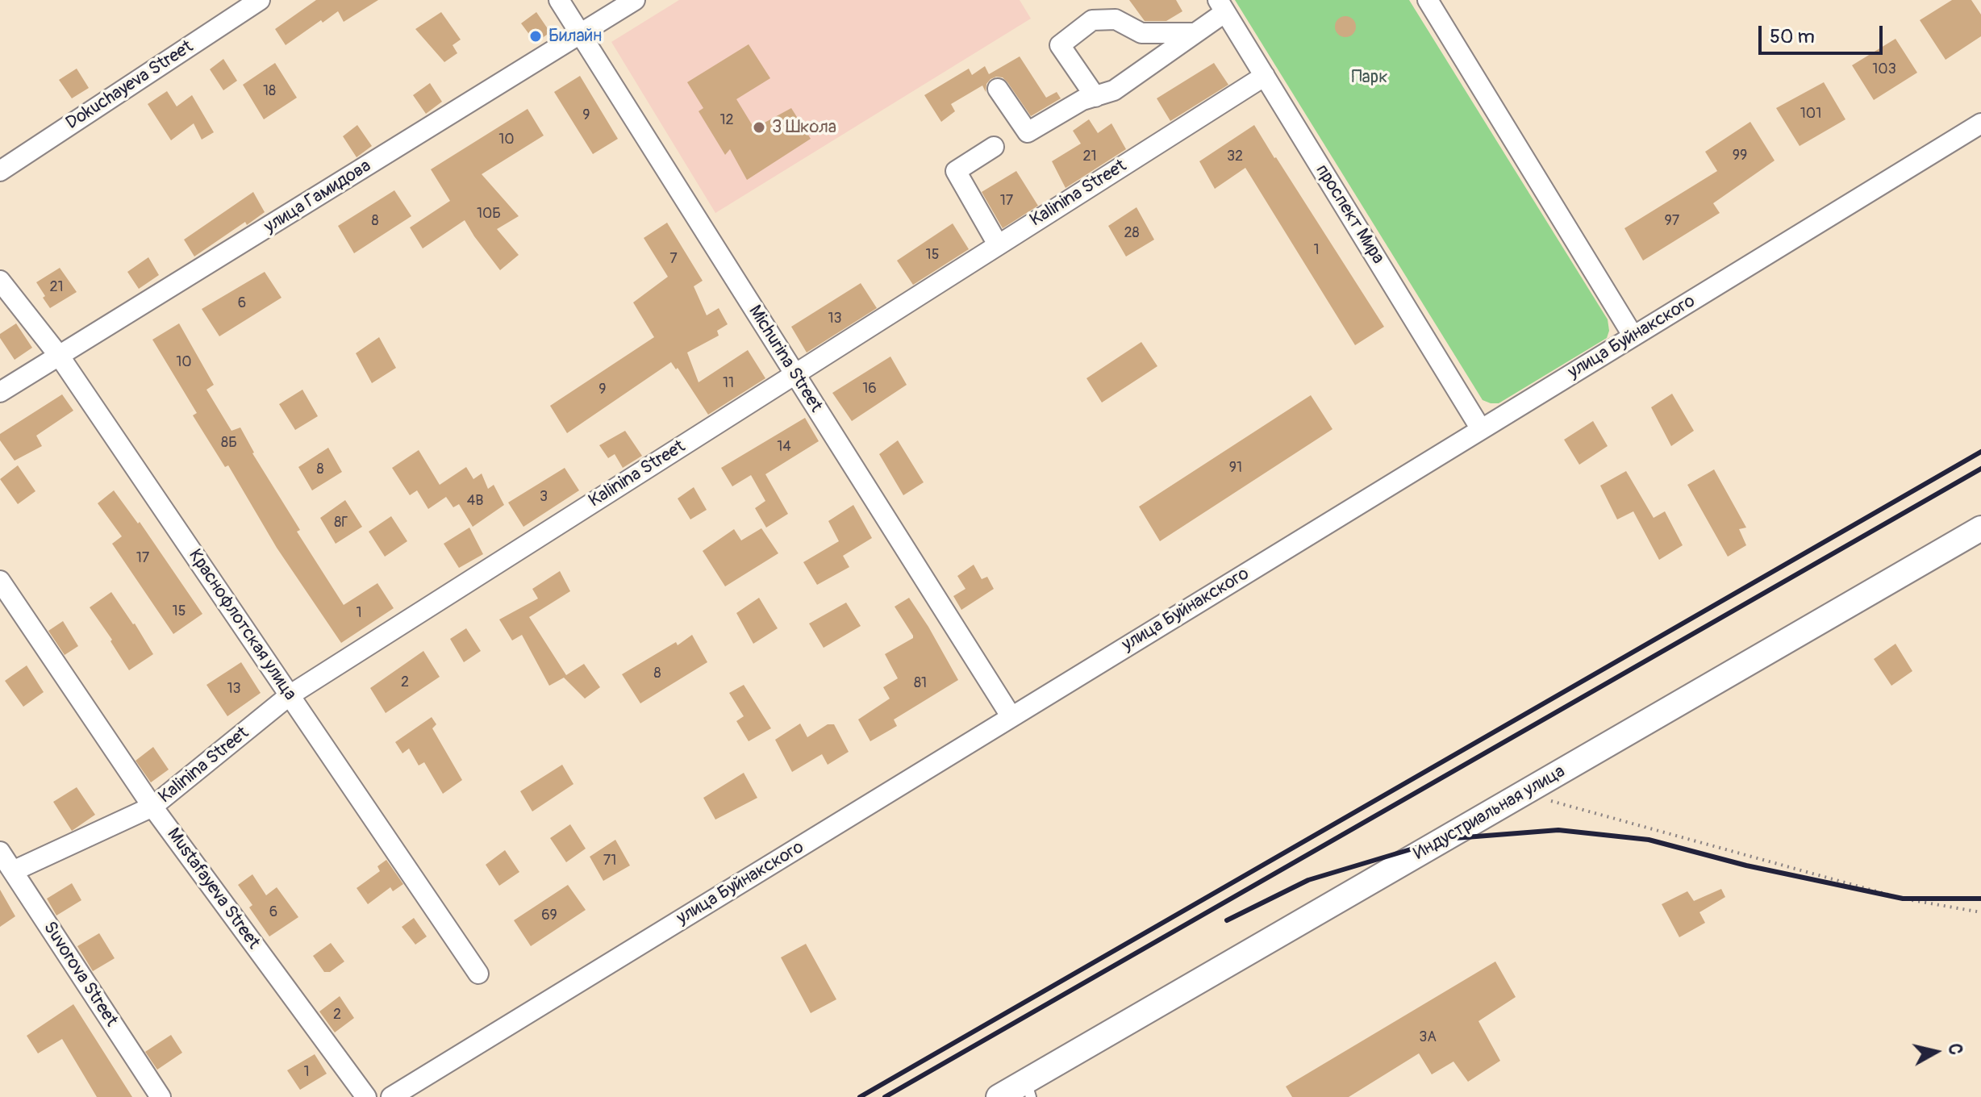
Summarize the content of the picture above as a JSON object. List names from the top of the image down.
{
  "streets": {
    "street": [
      "Dokuchayeva Street",
      "Kalinina Street",
      "улица Гамидова",
      "проспект Мира",
      "улица Буйнакского",
      "Michurina Street",
      "Краснофлотская улица",
      "Индустриальная улица",
      "Mustafayeva Street",
      "Suvorova Street"
    ]
  },
  "crossings": [
    ["Kalinina Street", "проспект Мира"],
    ["Kalinina Street", "Michurina Street"],
    ["Kalinina Street", "Краснофлотская улица"],
    ["Kalinina Street", "Mustafayeva Street"],
    ["Kalinina Street", "Suvorova Street"],
    ["улица Гамидова", "Michurina Street"],
    ["улица Гамидова", "Краснофлотская улица"],
    ["проспект Мира", "улица Буйнакского"],
    ["улица Буйнакского", "Michurina Street"]
  ],
  "parks": ["Парк"],
  "places": ["Билайн", "3 Школа"],
  "house_numbers": [
    "103",
    "18",
    "101",
    "9",
    "12",
    "10",
    "99",
    "21",
    "32",
    "17",
    "10Б",
    "8",
    "97",
    "28",
    "1",
    "15",
    "7",
    "21",
    "6",
    "13",
    "10",
    "11",
    "16",
    "9",
    "8Б",
    "14",
    "91",
    "8",
    "3",
    "4В",
    "8Г",
    "17",
    "15",
    "1",
    "8",
    "2",
    "81",
    "13",
    "71",
    "6",
    "69",
    "2",
    "3А",
    "1"
  ],
  "scale_bar": "50 m",
  "north": "right"
}
